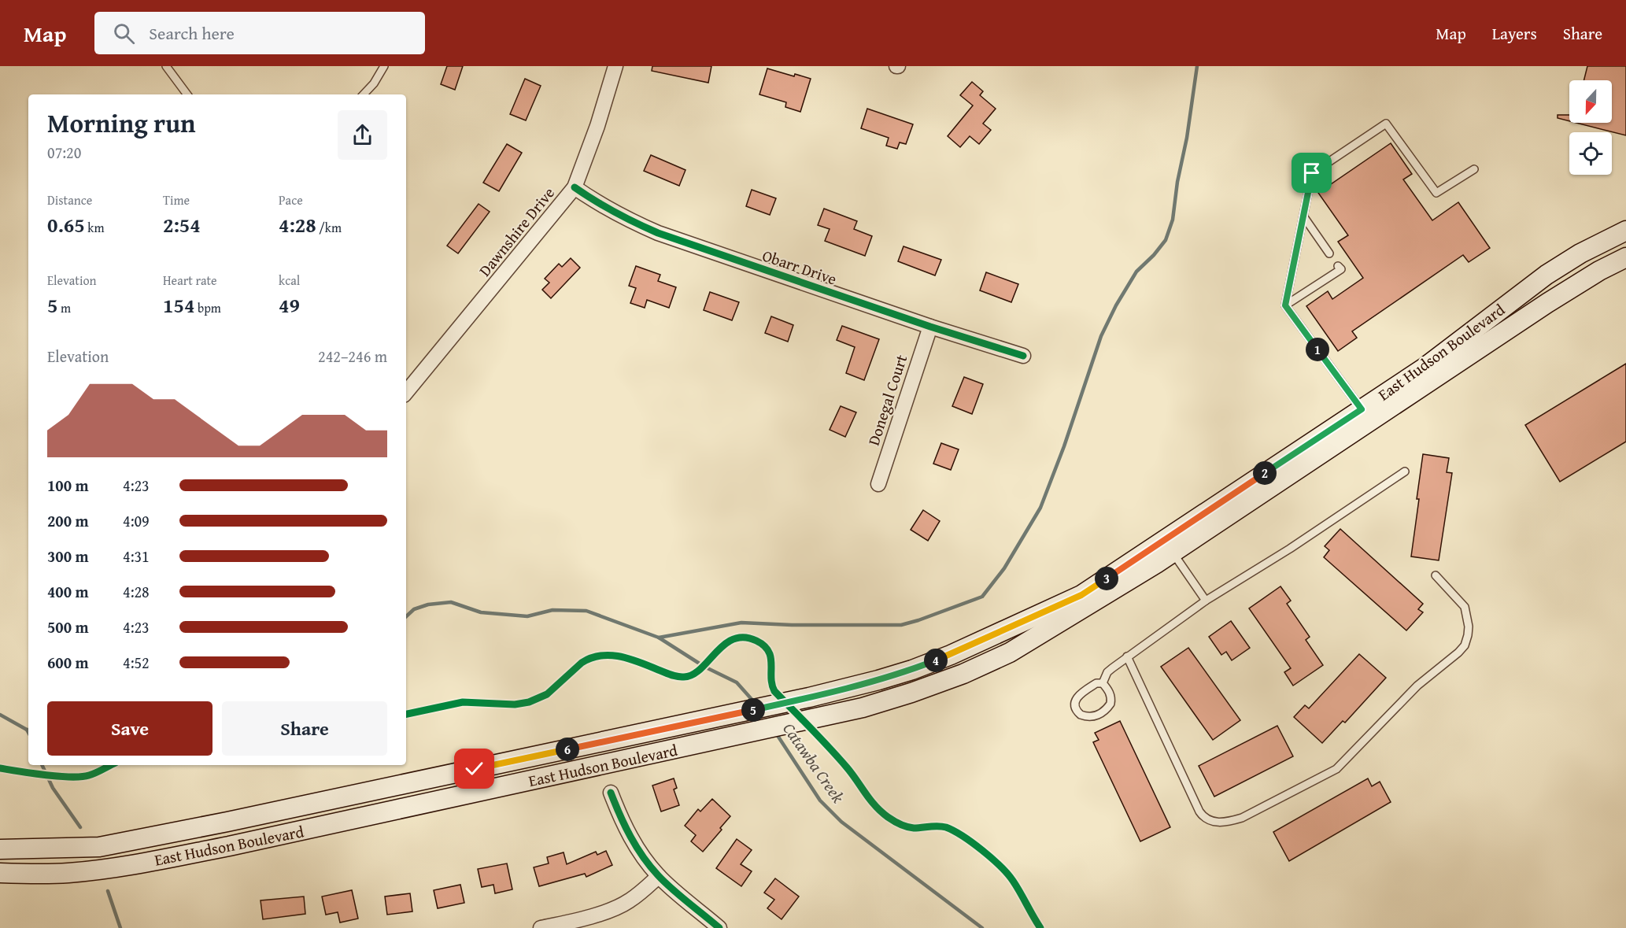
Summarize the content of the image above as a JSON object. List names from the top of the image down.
{
  "streets": {
    "main road": ["East Hudson Boulevard"],
    "street": ["Dawnshire Drive", "Obarr Drive", "Donegal Court"]
  },
  "crossings": [
    ["Dawnshire Drive", "Obarr Drive"],
    ["Obarr Drive", "Donegal Court"]
  ],
  "water": ["Catawba Creek"],
  "north": "bottom",
  "page": {
    "header": "Map",
    "search": "Search here",
    "nav": ["Map", "Layers", "Share"],
    "heading": ["Morning run", "07:20"],
    "stats": [
      ["Distance", "0.65 km"],
      ["Time", "2:54"],
      ["Pace", "4:28 /km"],
      ["Elevation", "5 m"],
      ["Heart rate", "154 bpm"],
      ["kcal", "49"]
    ],
    "chart": ["Elevation", "242–246 m"],
    "pins": [
      "1",
      "2",
      "3",
      "4",
      "5",
      "6"
    ],
    "list": [
      {
        "name": "100 m",
        "note": "4:23"
      },
      {
        "name": "200 m",
        "note": "4:09"
      },
      {
        "name": "300 m",
        "note": "4:31"
      },
      {
        "name": "400 m",
        "note": "4:28"
      },
      {
        "name": "500 m",
        "note": "4:23"
      },
      {
        "name": "600 m",
        "note": "4:52"
      }
    ],
    "buttons": ["Save", "Share"]
  }
}
